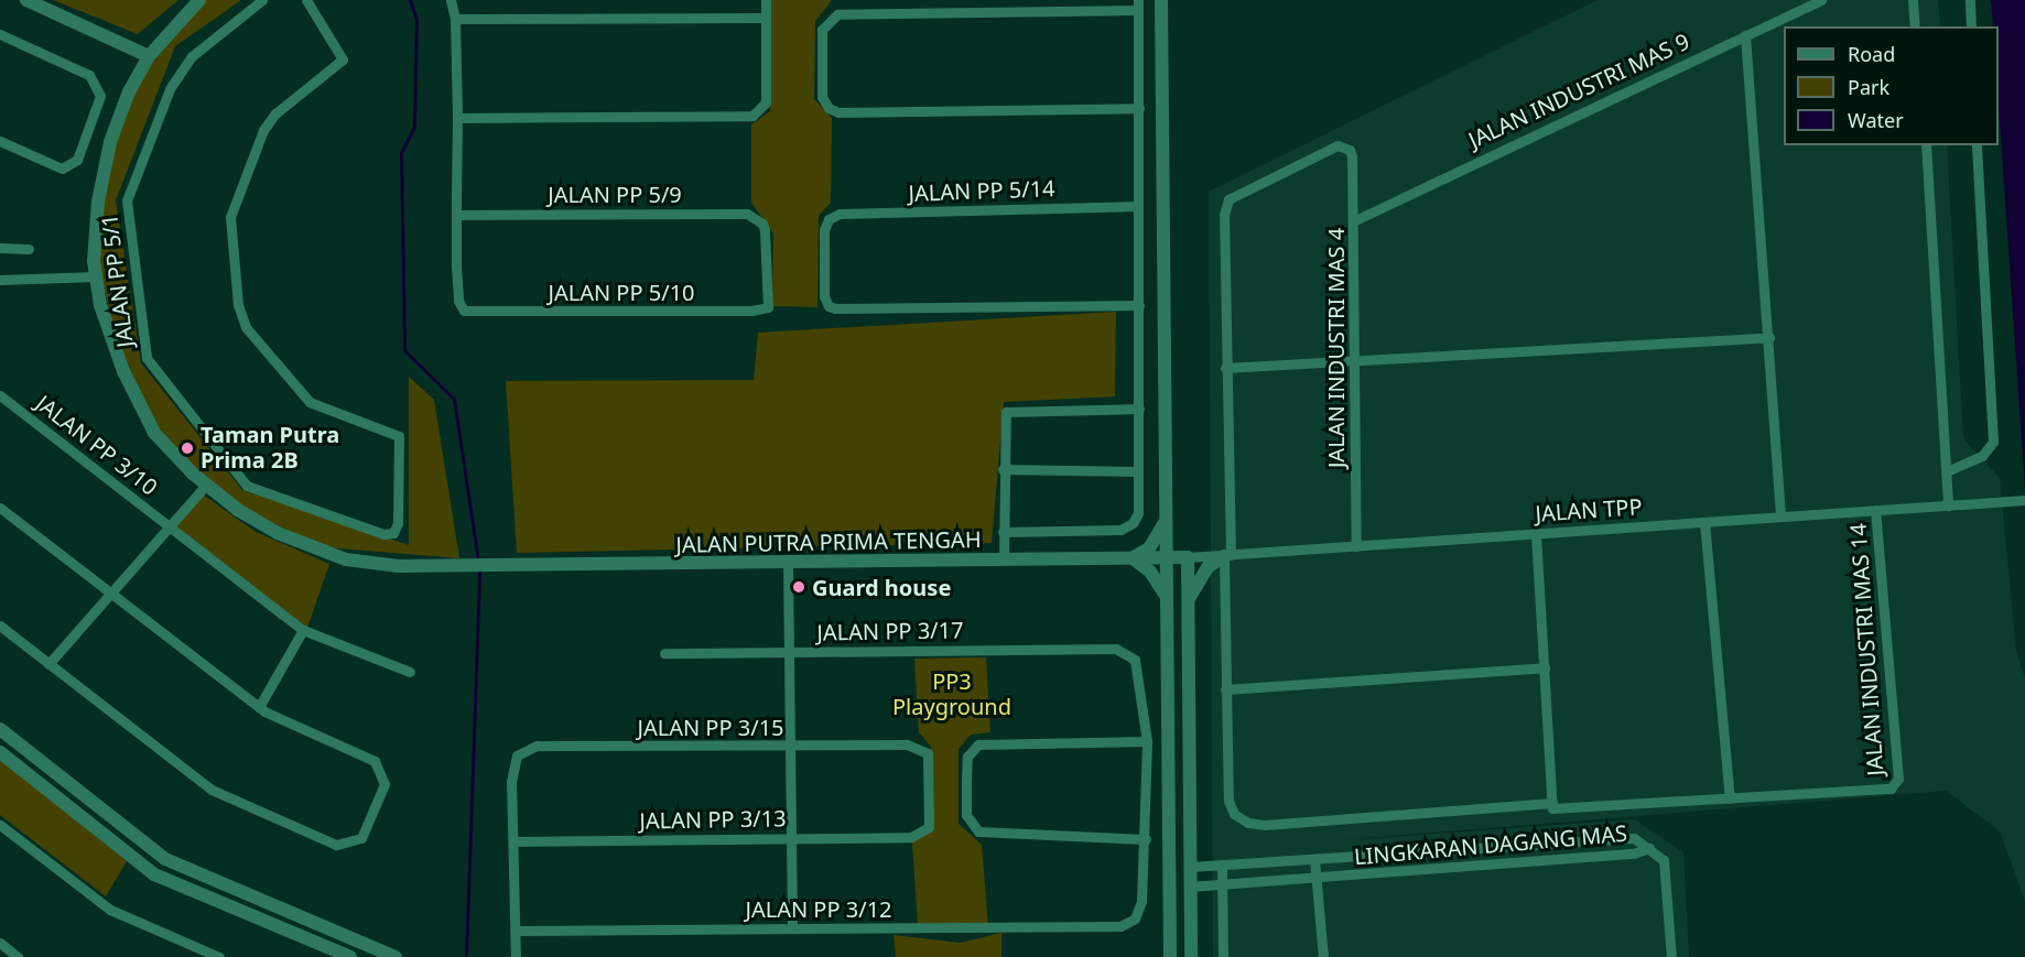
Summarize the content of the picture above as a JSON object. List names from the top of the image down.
{
  "streets": {
    "street": [
      "JALAN INDUSTRI MAS 9",
      "JALAN PP 5/14",
      "JALAN PP 5/9",
      "JALAN PP 5/1",
      "JALAN PP 5/10",
      "JALAN INDUSTRI MAS 4",
      "JALAN PP 3/10",
      "JALAN TPP",
      "JALAN PUTRA PRIMA TENGAH",
      "JALAN PP 3/17",
      "JALAN INDUSTRI MAS 14",
      "JALAN PP 3/15",
      "JALAN PP 3/13",
      "LINGKARAN DAGANG MAS",
      "JALAN PP 3/12"
    ]
  },
  "crossings": [
    ["JALAN INDUSTRI MAS 9", "JALAN INDUSTRI MAS 4"],
    ["JALAN PP 5/9", "JALAN PP 5/10"],
    ["JALAN INDUSTRI MAS 4", "JALAN TPP"],
    ["JALAN TPP", "JALAN PUTRA PRIMA TENGAH"],
    ["JALAN TPP", "JALAN INDUSTRI MAS 14"],
    ["JALAN PP 3/15", "JALAN PP 3/13"]
  ],
  "parks": ["PP3 Playground"],
  "places": ["Taman Putra Prima 2B", "Guard house"],
  "legend": ["Road", "Park", "Water"]
}
